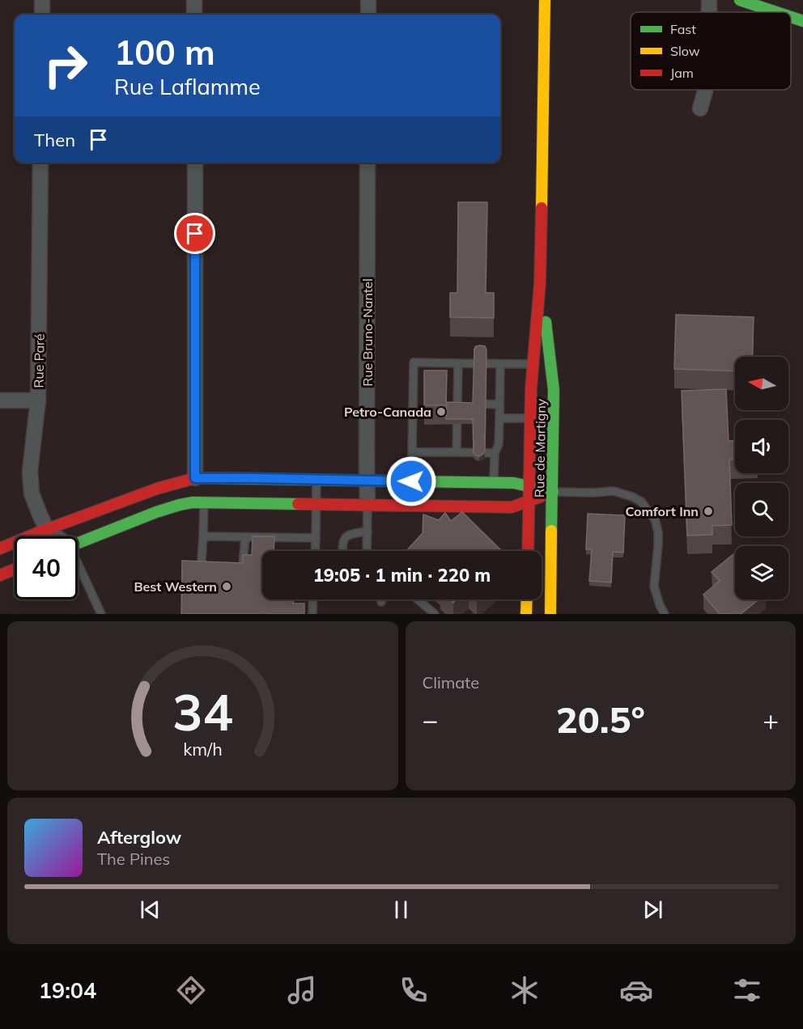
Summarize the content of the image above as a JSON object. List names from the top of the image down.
{
  "streets": {
    "street": ["Rue Bruno-Nantel", "Rue Paré", "Rue de Martigny"]
  },
  "places": ["Petro-Canada", "Comfort Inn", "Best Western"],
  "legend": ["Fast", "Slow", "Jam"],
  "north": "left",
  "page": {
    "turn": ["100 m", "Rue Laflamme"],
    "then": "Then",
    "limit": "40",
    "trip": "19:05 · 1 min · 220 m",
    "tile": "Climate",
    "heat": ["−", "20.5°", "+"],
    "song": ["Afterglow", "The Pines"],
    "tabs": "19:04",
    "gauge": ["34", "km/h"]
  }
}
